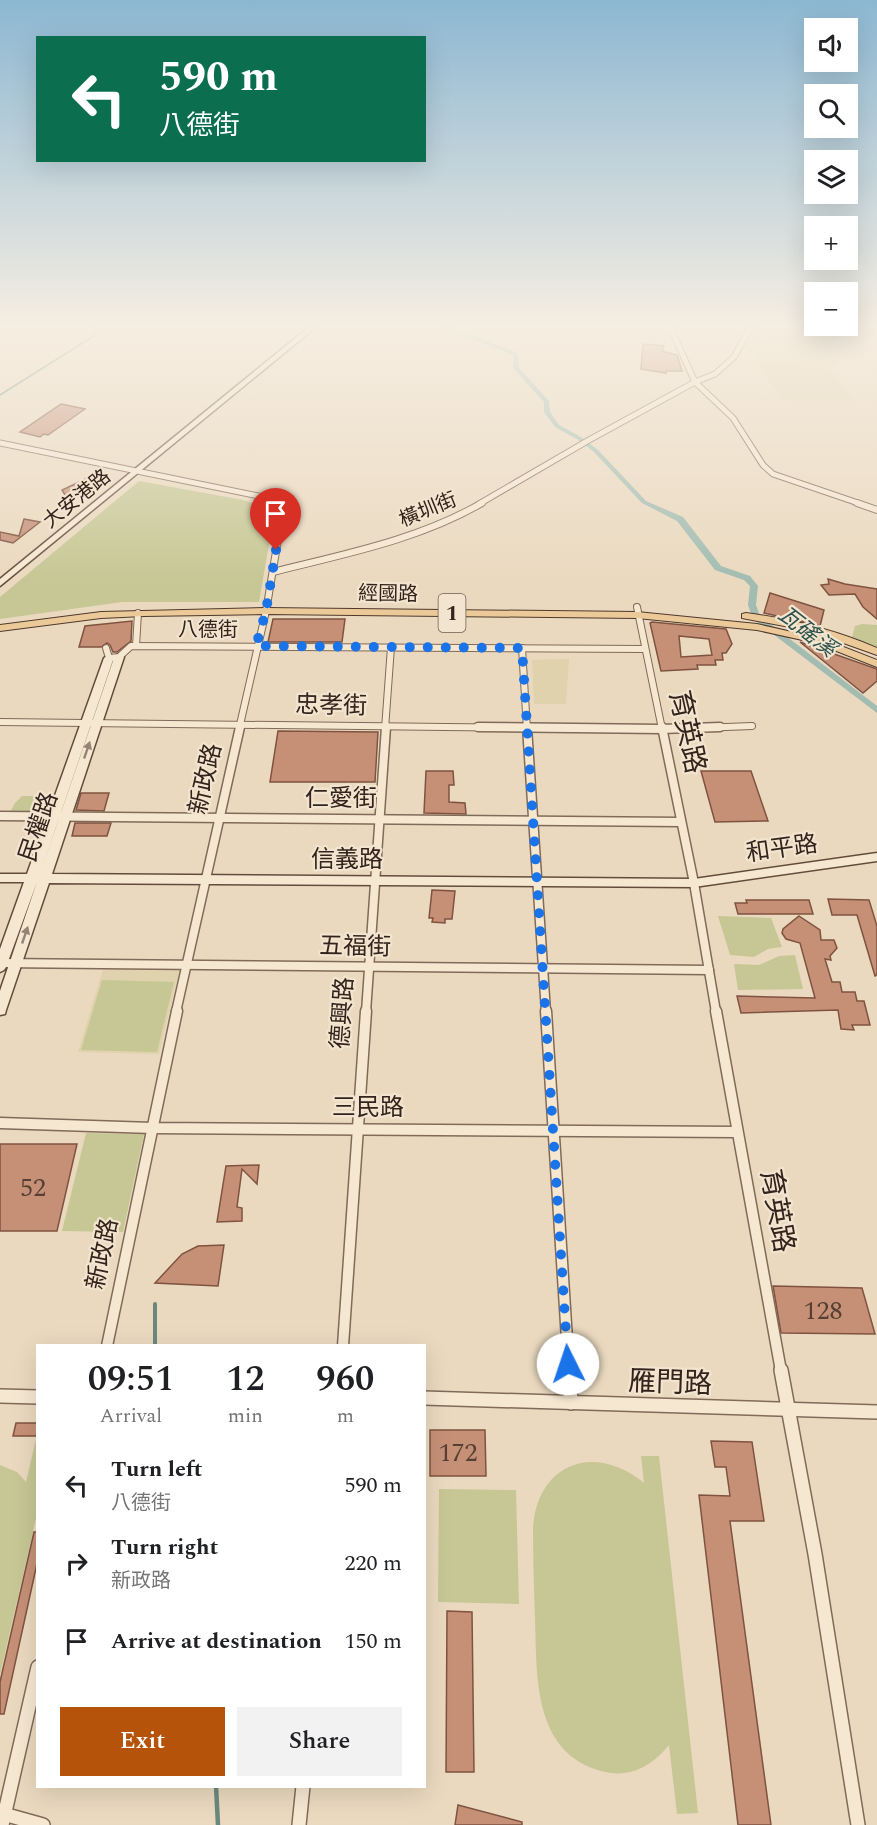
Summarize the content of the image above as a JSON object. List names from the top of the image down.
{
  "streets": {
    "main road": ["經國路", "1"],
    "street": [
      "大安港路",
      "橫圳街",
      "八德街",
      "忠孝街",
      "育英路",
      "新政路",
      "仁愛街",
      "民權路",
      "和平路",
      "信義路",
      "五福街",
      "德興路",
      "三民路",
      "雁門路"
    ]
  },
  "crossings": [
    ["大安港路", "新政路"],
    ["橫圳街", "新政路"],
    ["經國路", "育英路"],
    ["經國路", "新政路"],
    ["八德街", "育英路"],
    ["八德街", "新政路"],
    ["八德街", "德興路"],
    ["忠孝街", "育英路"],
    ["忠孝街", "新政路"],
    ["忠孝街", "民權路"],
    ["忠孝街", "德興路"],
    ["育英路", "仁愛街"],
    ["育英路", "和平路"],
    ["育英路", "信義路"],
    ["育英路", "五福街"],
    ["育英路", "三民路"],
    ["育英路", "雁門路"],
    ["新政路", "仁愛街"],
    ["新政路", "信義路"],
    ["新政路", "五福街"],
    ["新政路", "三民路"],
    ["仁愛街", "民權路"],
    ["仁愛街", "德興路"],
    ["民權路", "信義路"],
    ["民權路", "五福街"],
    ["和平路", "信義路"],
    ["信義路", "德興路"],
    ["五福街", "德興路"],
    ["德興路", "三民路"]
  ],
  "water": ["瓦磘溪"],
  "house_numbers": ["52", "128", "172"],
  "page": {
    "map_buttons": ["+", "−"],
    "turn": ["590 m", "八德街"],
    "eta": [
      "09:51",
      "Arrival",
      "12",
      "min",
      "960",
      "m"
    ],
    "list": [
      {
        "name": "Turn left",
        "note": "八德街",
        "value": "590 m"
      },
      {
        "name": "Turn right",
        "note": "新政路",
        "value": "220 m"
      },
      {
        "name": "Arrive at destination",
        "value": "150 m"
      }
    ],
    "buttons": ["Exit", "Share"]
  }
}
